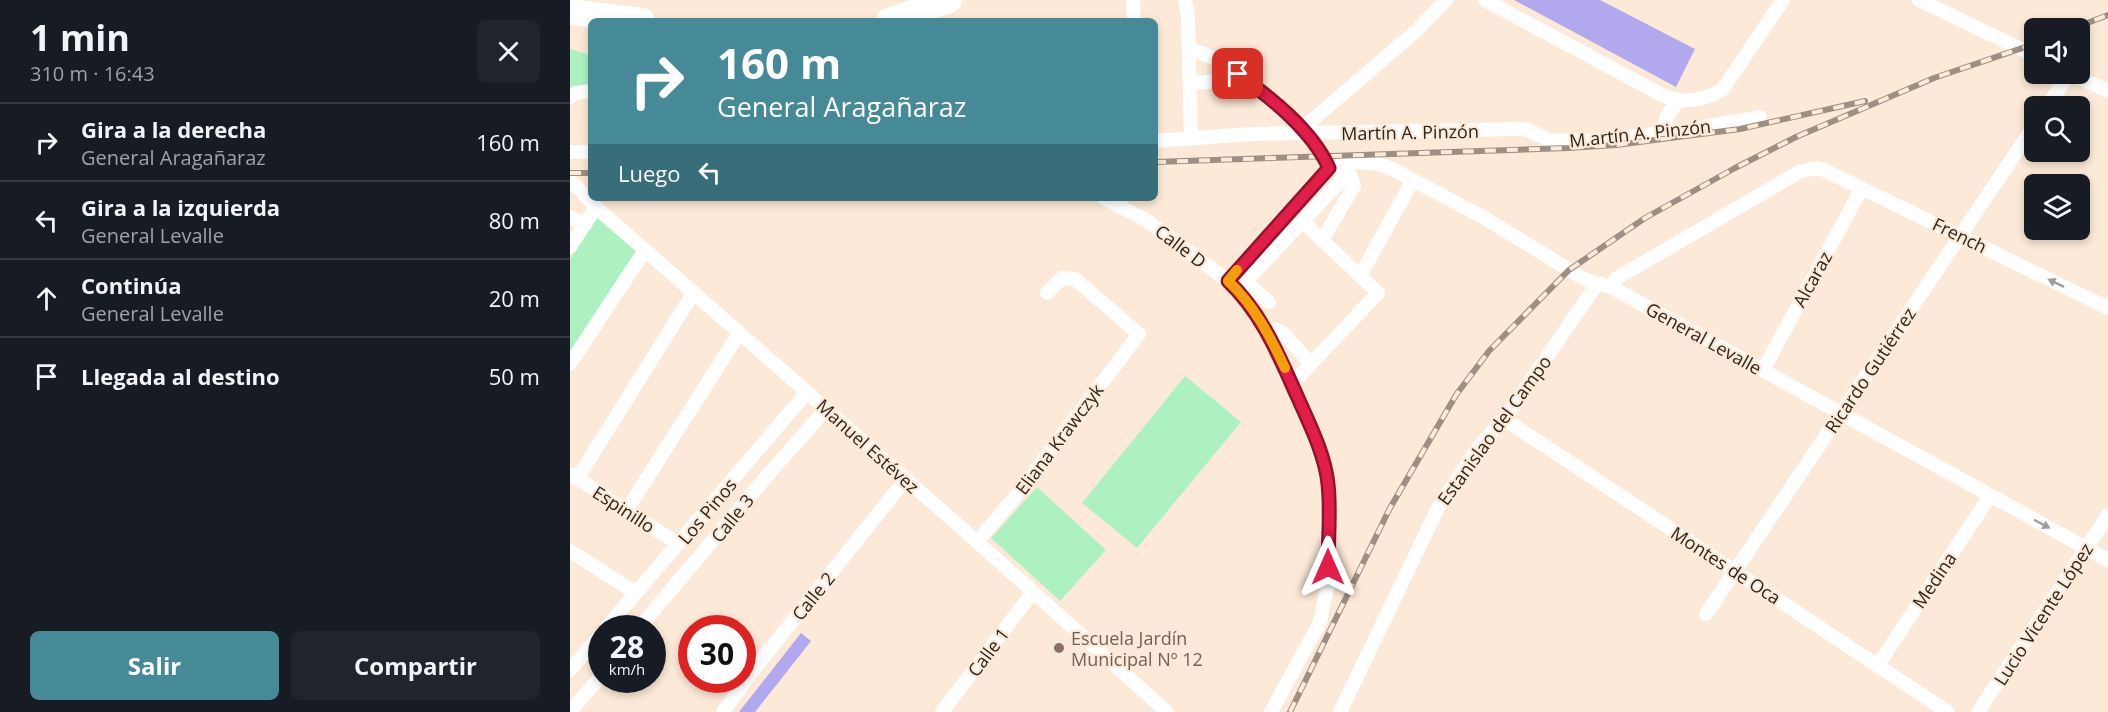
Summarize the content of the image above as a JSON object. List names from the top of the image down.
{
  "streets": {
    "street": [
      "Martín A. Pinzón",
      "M.artín A. Pinzón",
      "French",
      "Calle D",
      "Alcaraz",
      "General Levalle",
      "Ricardo Gutiérrez",
      "Estanislao del Campo",
      "Eliana Krawczyk",
      "Manuel Estévez",
      "Espinillo",
      "Los Pinos",
      "Calle 3",
      "Montes de Oca",
      "Medina",
      "Calle 2",
      "Lucio Vicente López",
      "Calle 1"
    ]
  },
  "crossings": [
    ["Martín A. Pinzón", "M.artín A. Pinzón"],
    ["French", "Alcaraz"],
    ["French", "General Levalle"],
    ["French", "Ricardo Gutiérrez"],
    ["Alcaraz", "General Levalle"],
    ["General Levalle", "Ricardo Gutiérrez"],
    ["General Levalle", "Estanislao del Campo"],
    ["General Levalle", "Medina"],
    ["General Levalle", "Lucio Vicente López"],
    ["Ricardo Gutiérrez", "Montes de Oca"],
    ["Estanislao del Campo", "Montes de Oca"],
    ["Eliana Krawczyk", "Manuel Estévez"],
    ["Manuel Estévez", "Los Pinos"],
    ["Manuel Estévez", "Calle 3"],
    ["Manuel Estévez", "Calle 2"],
    ["Manuel Estévez", "Calle 1"],
    ["Espinillo", "Los Pinos"],
    ["Montes de Oca", "Medina"]
  ],
  "places": ["Escuela Jardín Municipal Nº 12"],
  "page": {
    "heading": ["1 min", "310 m · 16:43"],
    "turn": ["160 m", "General Aragañaraz"],
    "list": [
      {
        "name": "Gira a la derecha",
        "note": "General Aragañaraz",
        "value": "160 m"
      },
      {
        "name": "Gira a la izquierda",
        "note": "General Levalle",
        "value": "80 m"
      },
      {
        "name": "Continúa",
        "note": "General Levalle",
        "value": "20 m"
      },
      {
        "name": "Llegada al destino",
        "value": "50 m"
      }
    ],
    "then": "Luego",
    "speed": "28 km/h",
    "limit": "30",
    "buttons": ["Salir", "Compartir"]
  }
}
